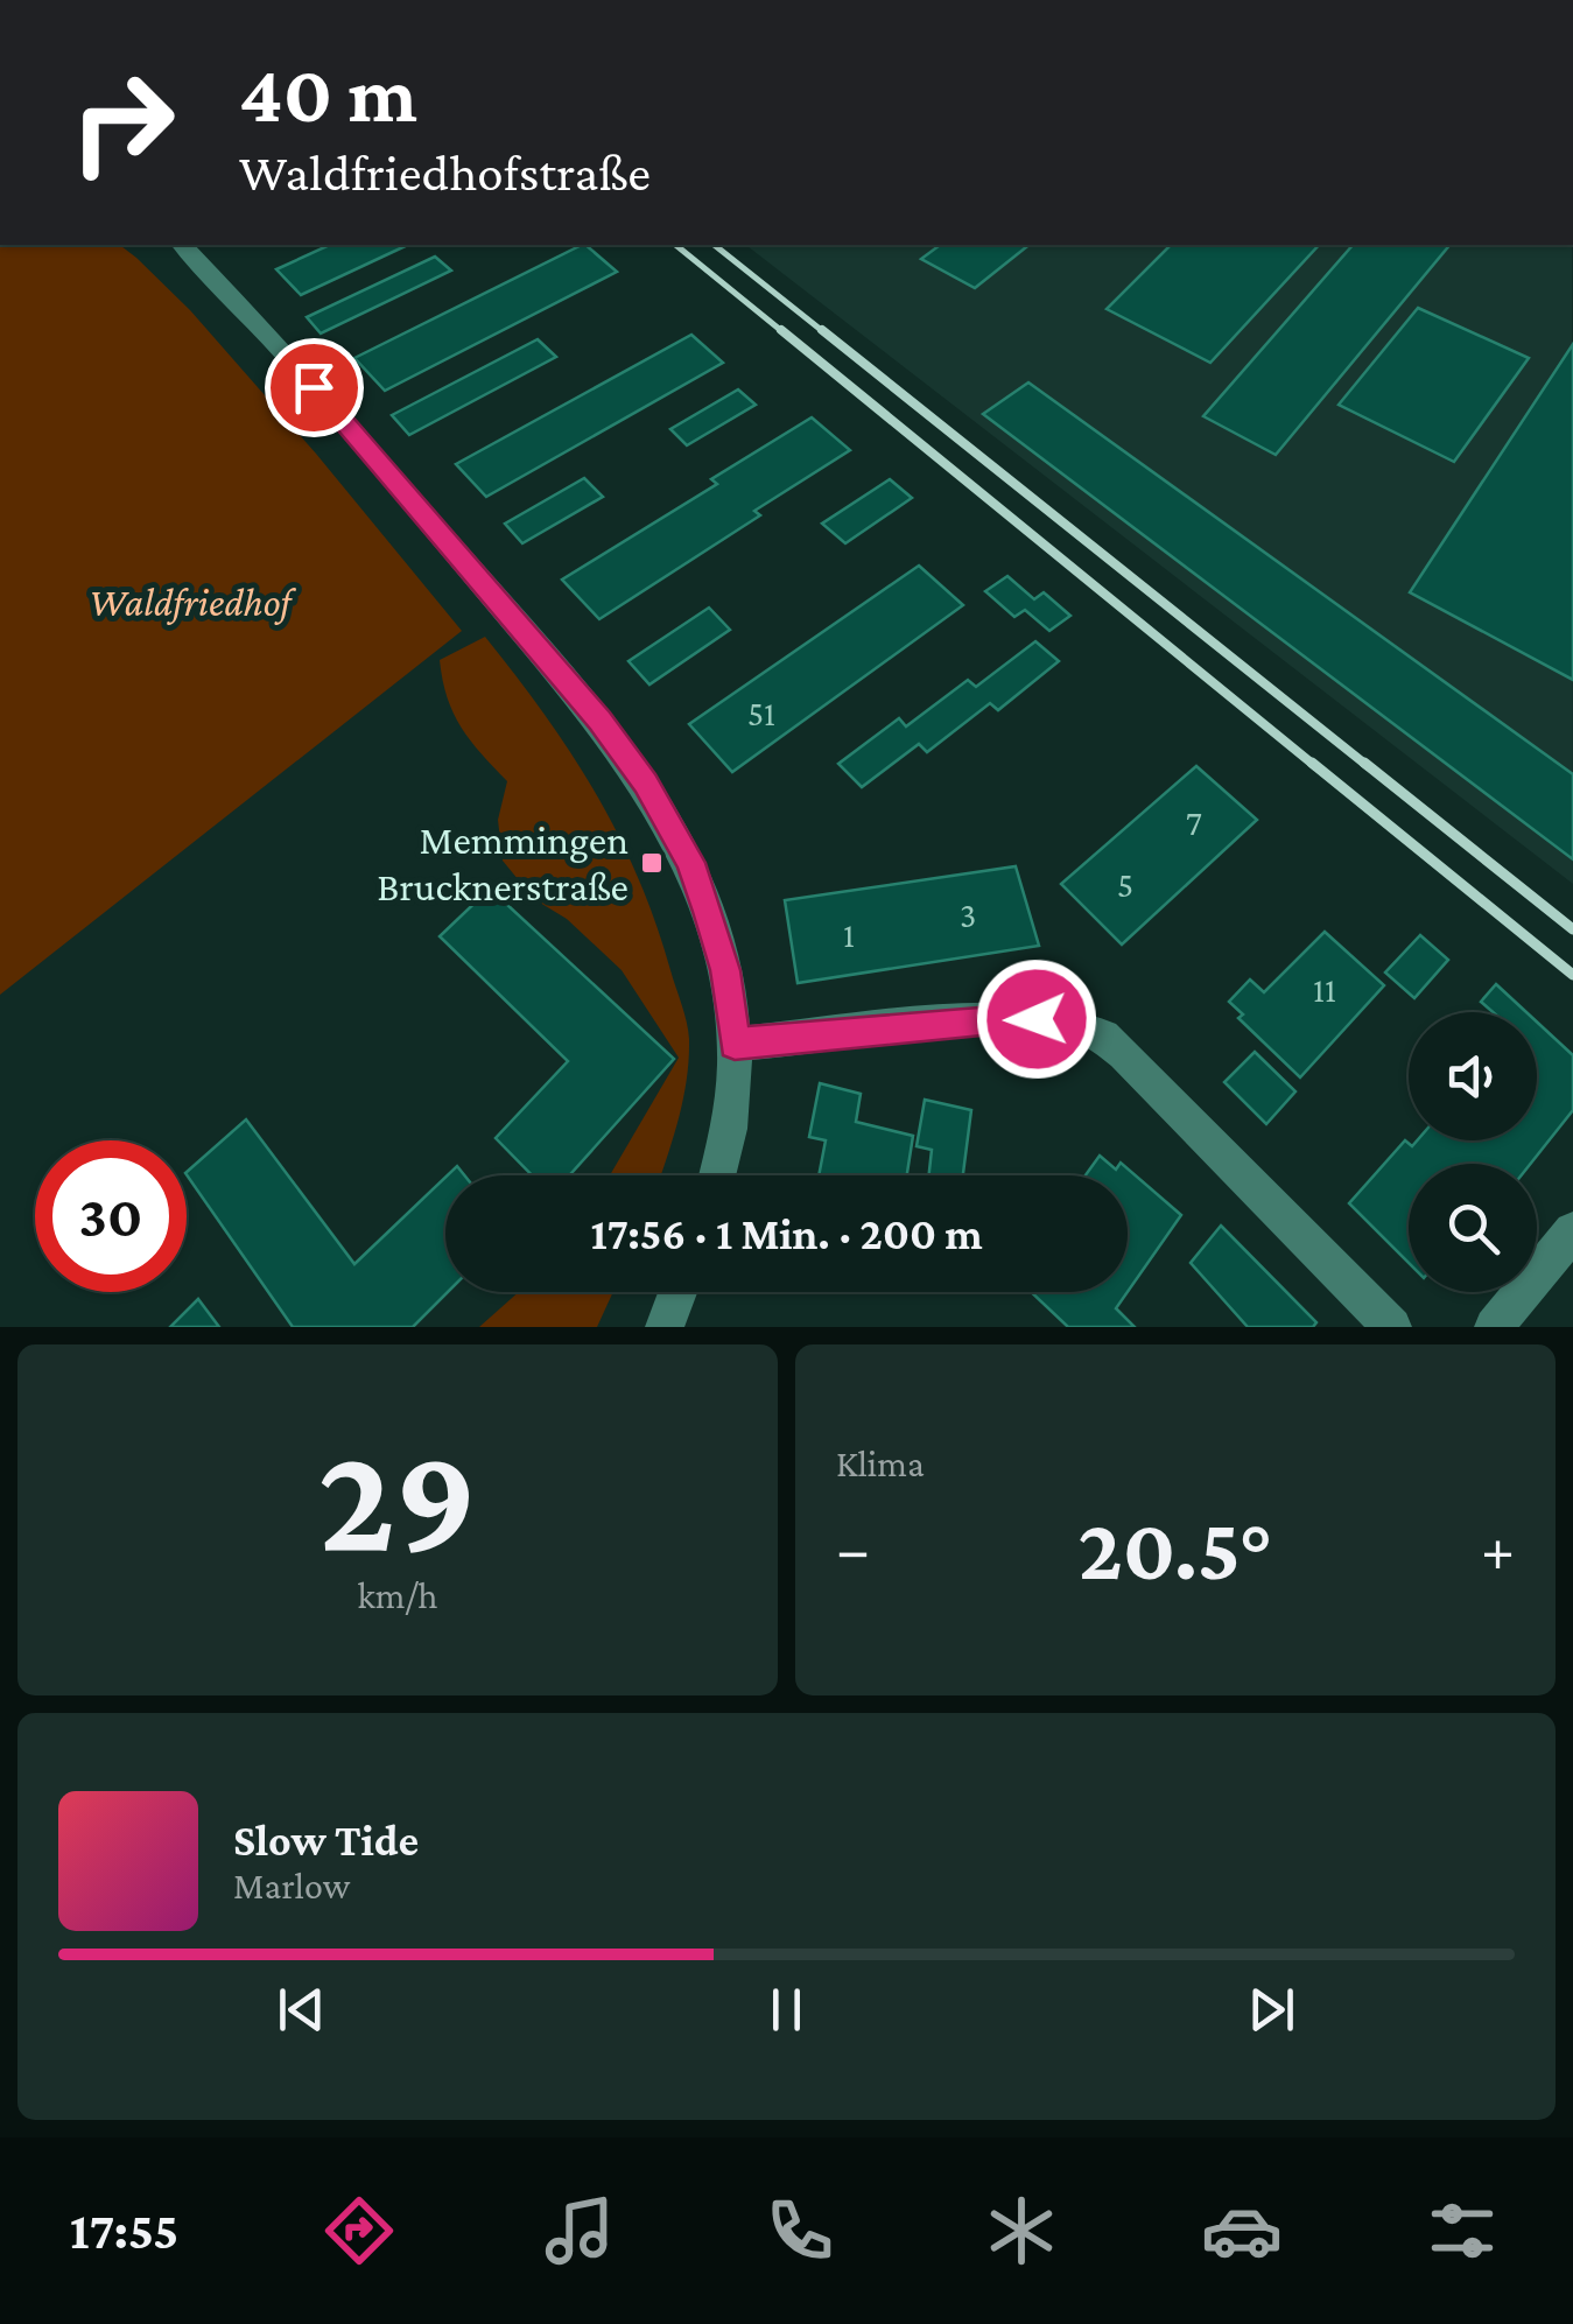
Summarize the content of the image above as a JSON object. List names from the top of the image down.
{
  "parks": ["Waldfriedhof"],
  "places": {
    "transit": ["Memmingen Brucknerstraße"]
  },
  "house_numbers": [
    "51",
    "7",
    "5",
    "3",
    "1",
    "11"
  ],
  "page": {
    "turn": ["40 m", "Waldfriedhofstraße"],
    "limit": "30",
    "trip": "17:56 · 1 Min. · 200 m",
    "tile": [
      ["29", "km/h"],
      "Klima"
    ],
    "heat": ["−", "20.5°", "+"],
    "song": ["Slow Tide", "Marlow"],
    "tabs": "17:55"
  }
}
